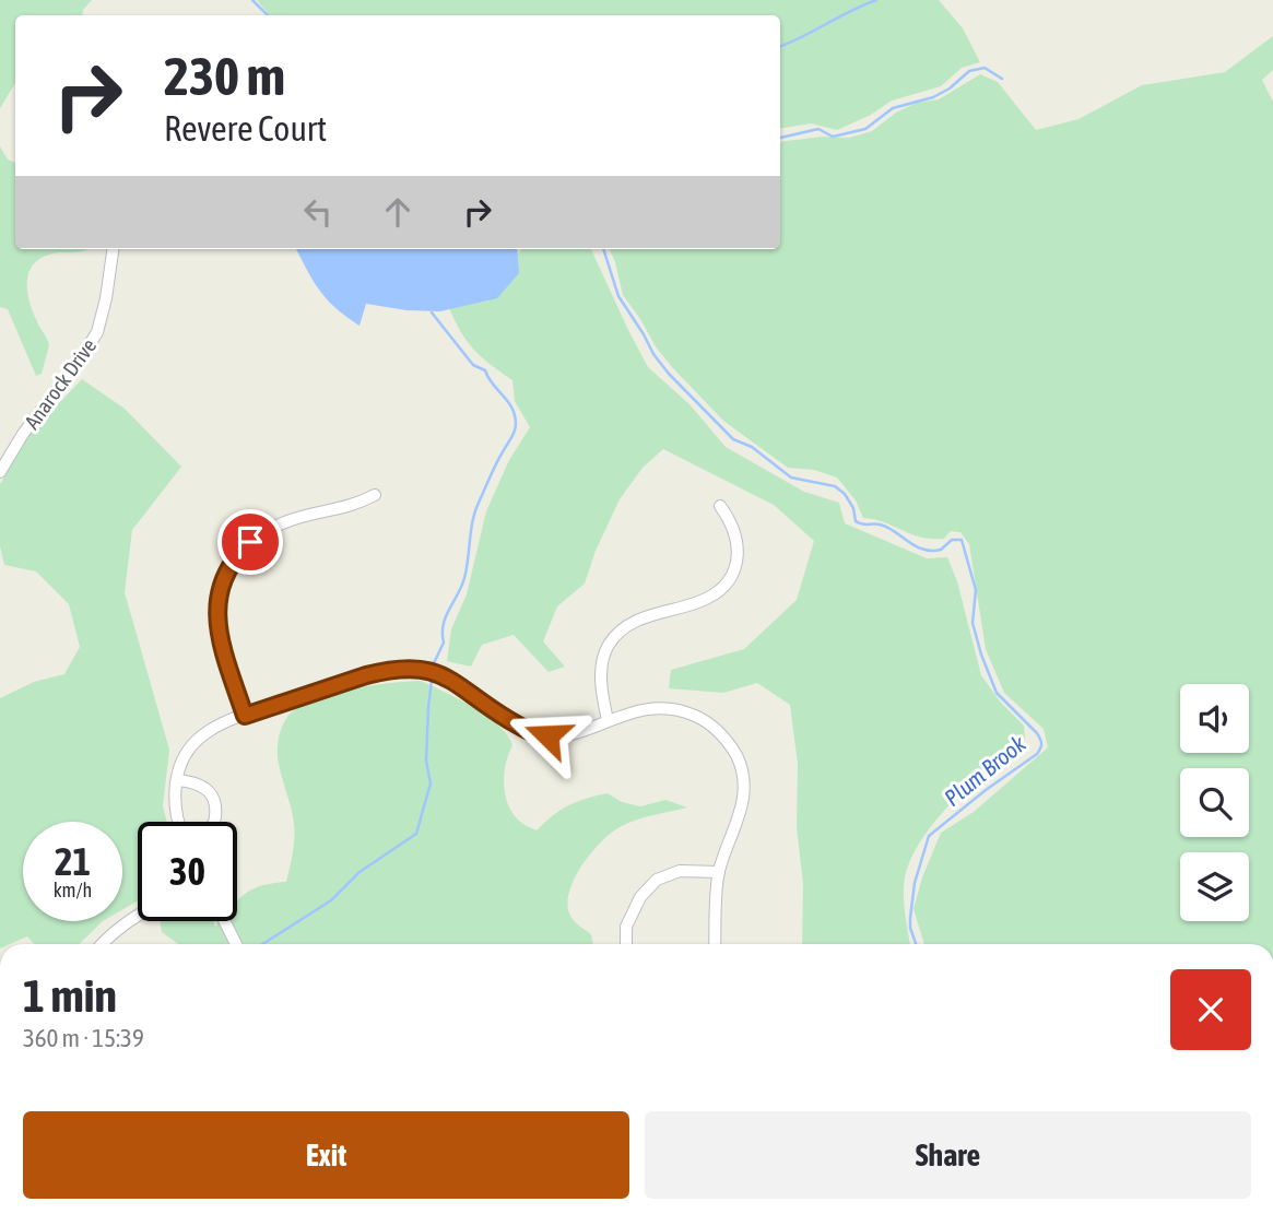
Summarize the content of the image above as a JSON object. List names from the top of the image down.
{
  "streets": {
    "street": ["Anarock Drive"]
  },
  "water": ["Plum Brook"],
  "page": {
    "turn": ["230 m", "Revere Court"],
    "speed": "21 km/h",
    "limit": "30",
    "heading": ["1 min", "360 m · 15:39"],
    "buttons": ["Exit", "Share"]
  }
}
